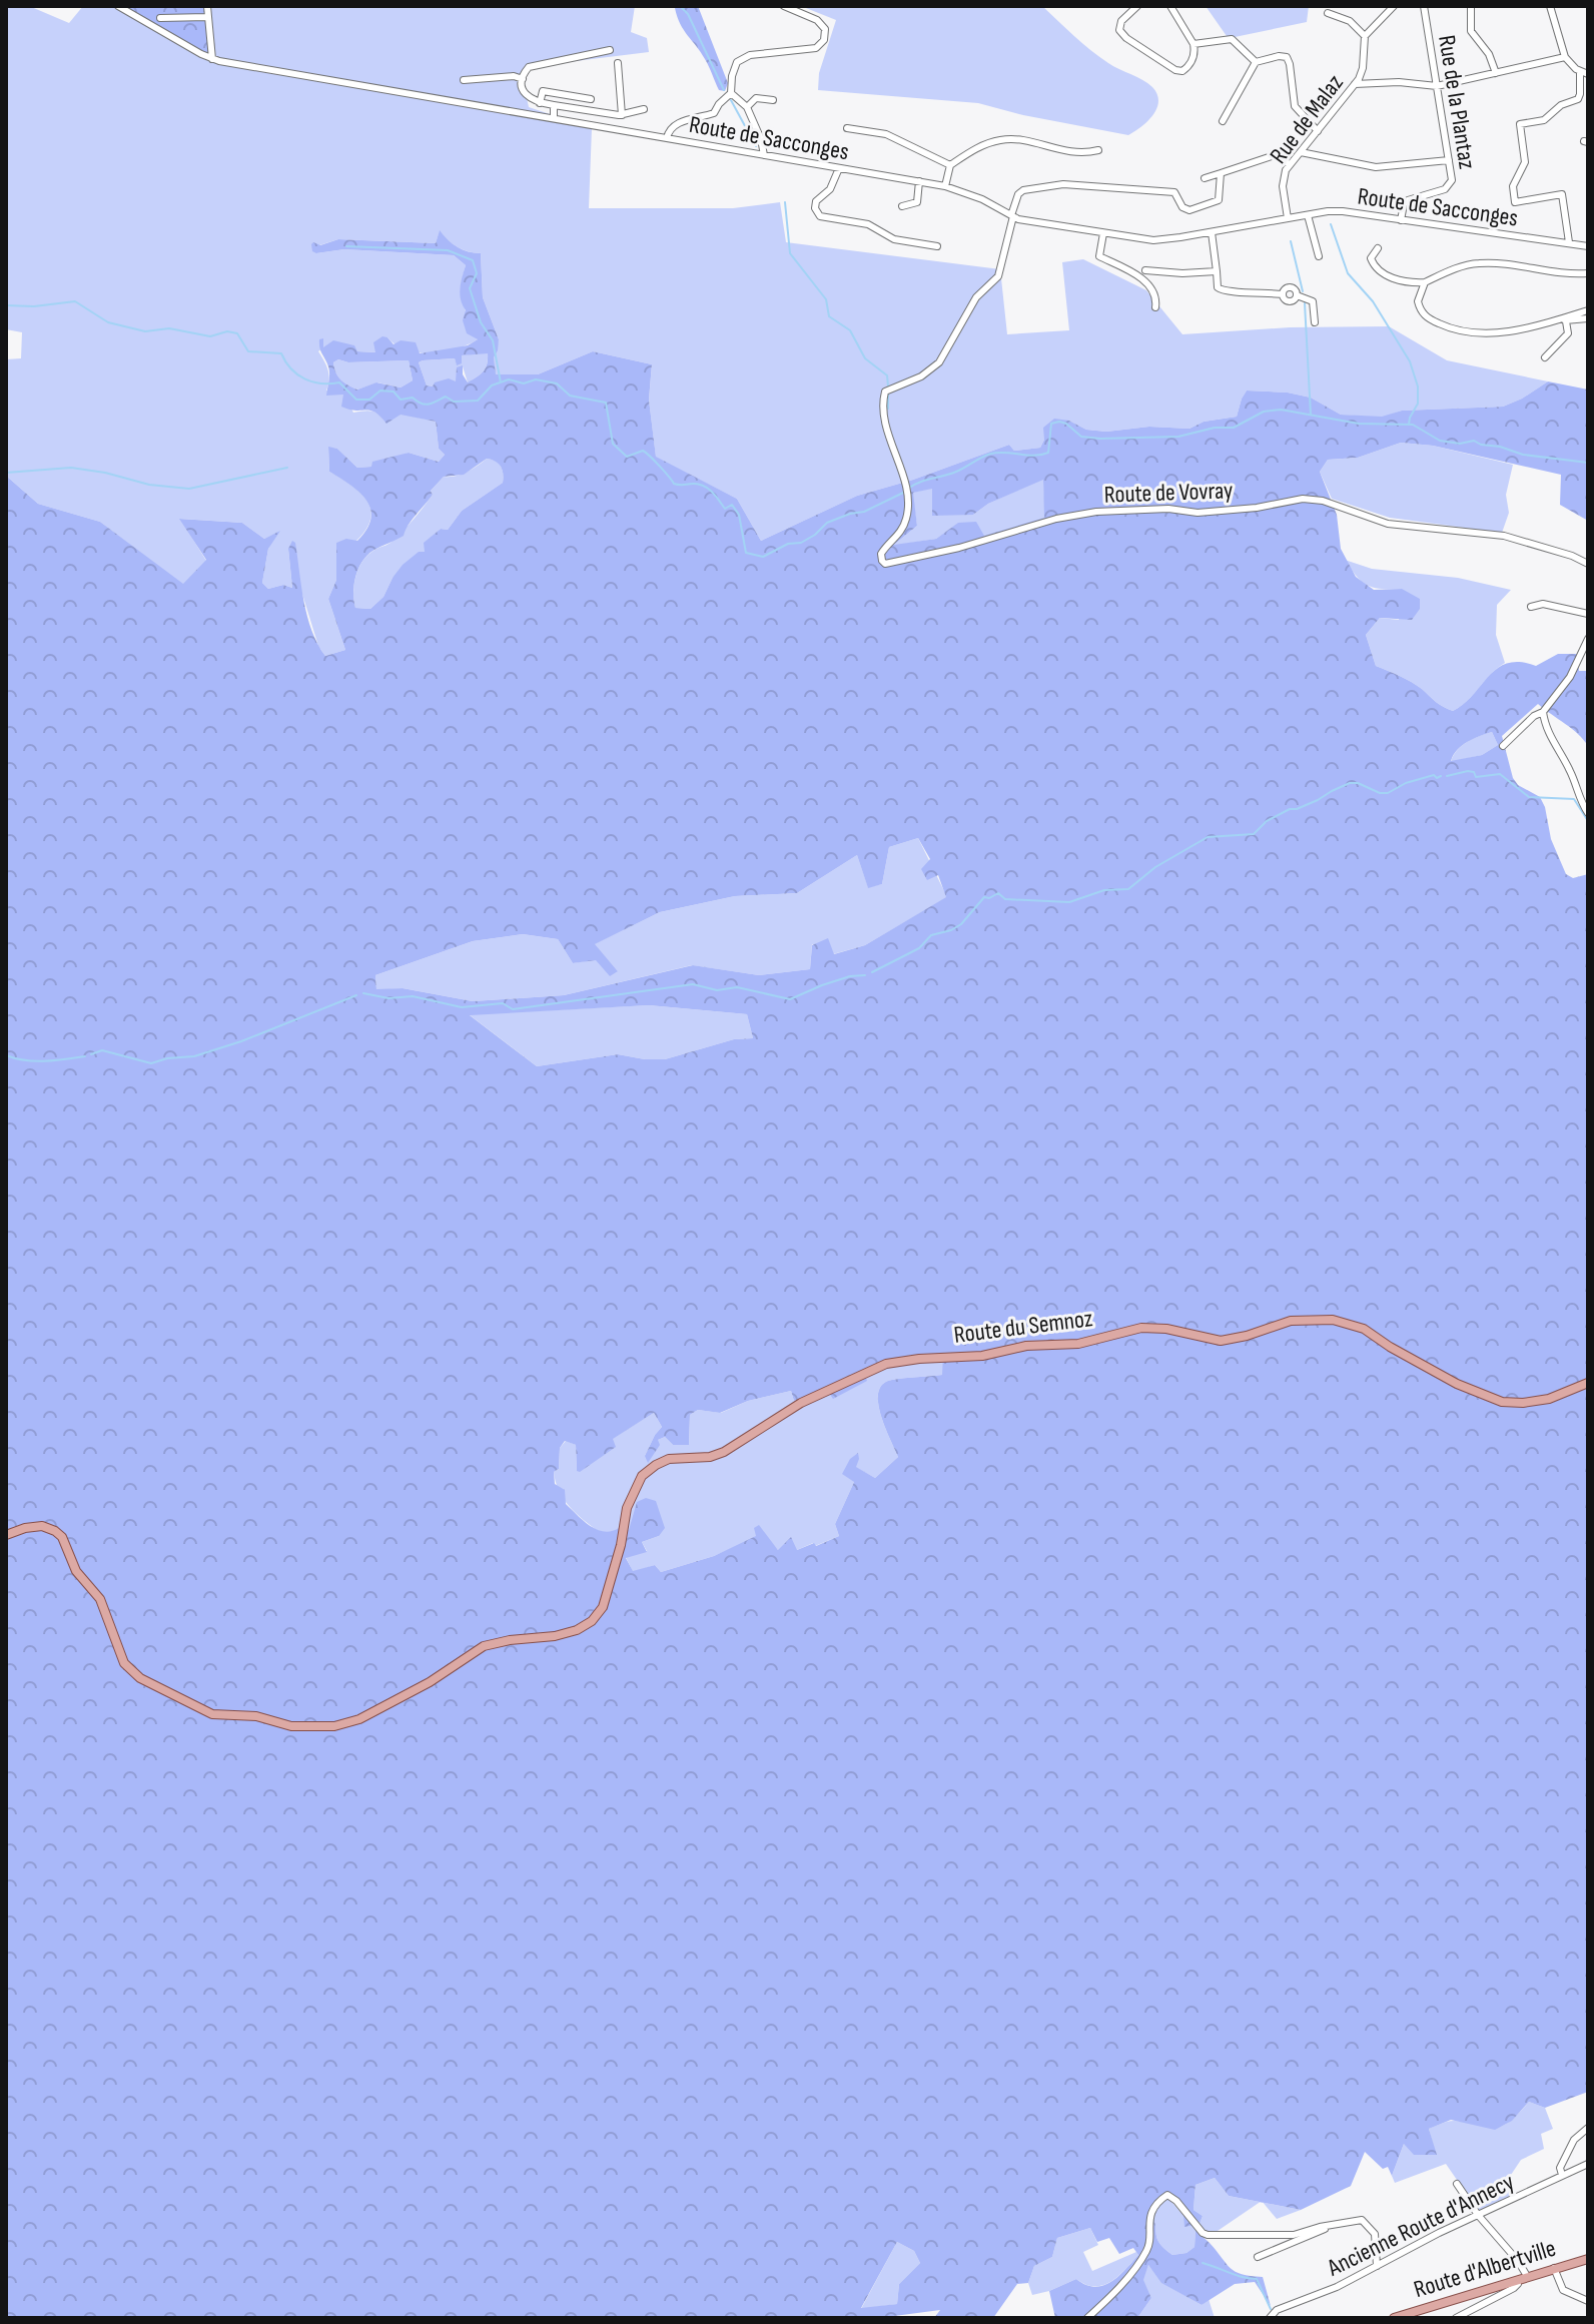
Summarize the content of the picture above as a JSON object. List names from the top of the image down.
{
  "streets": {
    "main road": ["Route du Semnoz", "Route d'Albertville"],
    "street": [
      "Rue de la Plantaz",
      "Rue de Malaz",
      "Route de Sacconges",
      "Route de Vovray",
      "Ancienne Route d'Annecy"
    ]
  },
  "crossings": [
    ["Rue de la Plantaz", "Route de Sacconges"],
    ["Rue de Malaz", "Route de Sacconges"],
    ["Route de Sacconges", "Route de Vovray"]
  ]
}
